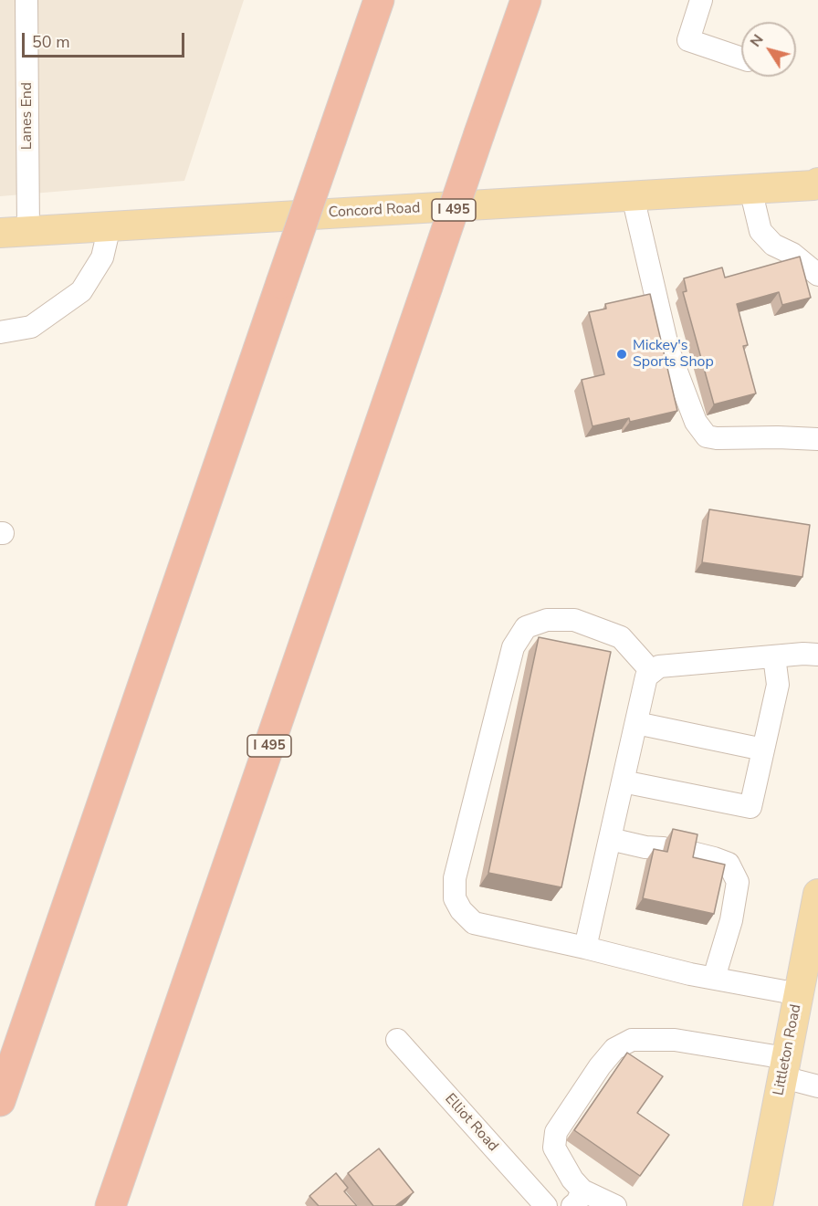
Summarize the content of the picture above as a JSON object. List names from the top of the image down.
{
  "streets": {
    "highway": ["I 495"],
    "main road": ["Concord Road", "Littleton Road"],
    "street": ["Lanes End", "Elliot Road"]
  },
  "crossings": [
    ["Lanes End", "Concord Road"]
  ],
  "places": ["Mickey's Sports Shop"],
  "scale_bar": "50 m",
  "north": "top left"
}
